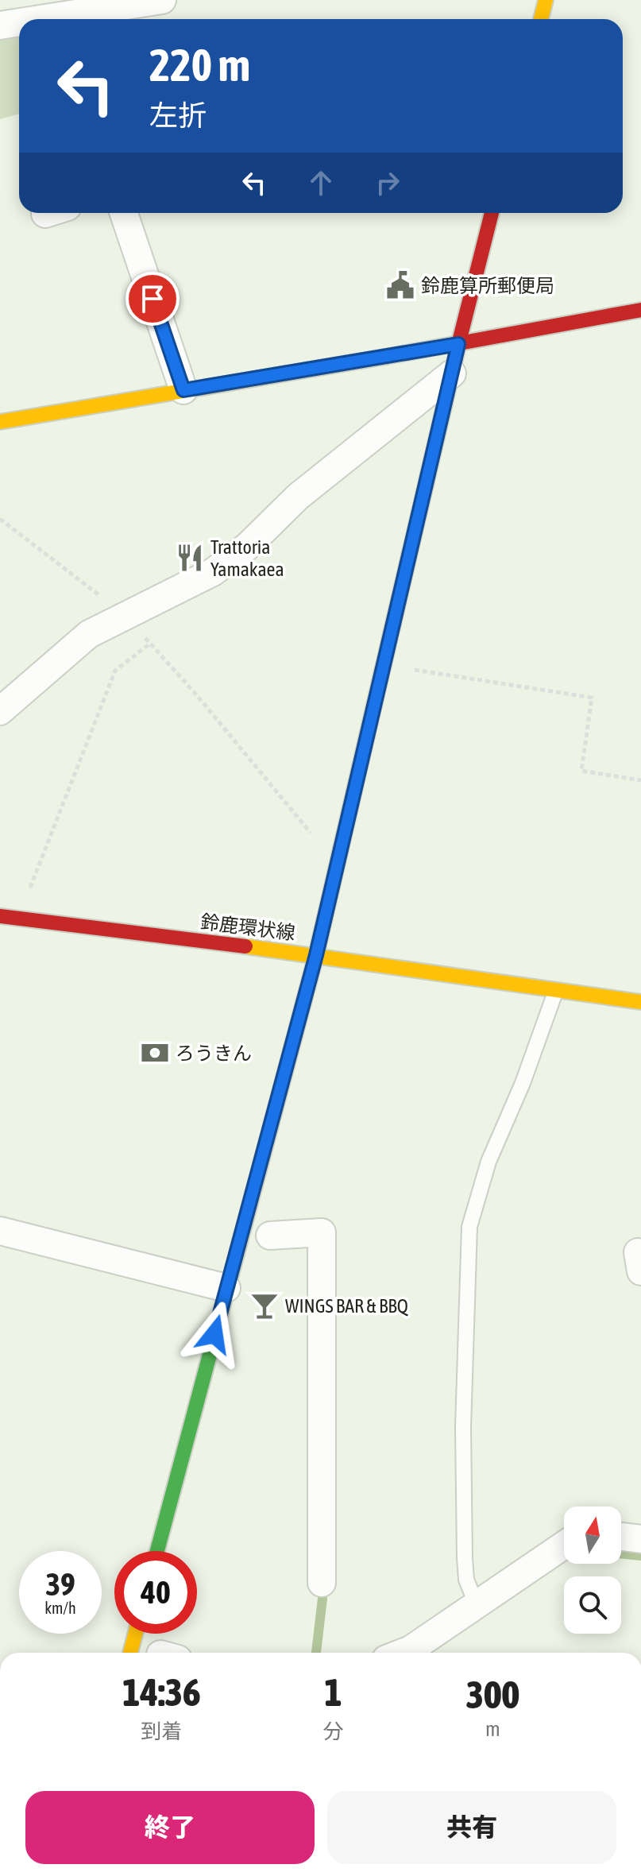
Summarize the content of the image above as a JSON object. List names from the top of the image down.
{
  "streets": {
    "street": ["鈴鹿環状線"]
  },
  "places": {
    "public building": ["鈴鹿算所郵便局"],
    "restaurant": ["Trattoria Yamakaea"],
    "bank": ["ろうきん"],
    "bar": ["WINGS BAR & BBQ"]
  },
  "north": "top",
  "page": {
    "turn": ["220 m", "左折"],
    "speed": "39 km/h",
    "limit": "40",
    "eta": [
      "14:36",
      "到着",
      "1",
      "分",
      "300",
      "m"
    ],
    "buttons": ["終了", "共有"]
  }
}
